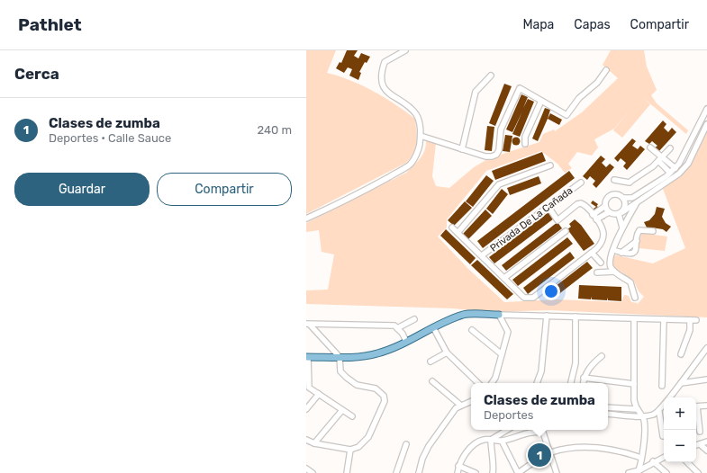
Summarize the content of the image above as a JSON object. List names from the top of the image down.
{
  "streets": {
    "street": ["Privada De La Cañada"]
  },
  "page": {
    "header": "Pathlet",
    "nav": ["Mapa", "Capas", "Compartir"],
    "heading": "Cerca",
    "list": [
      {
        "mark": "1",
        "name": "Clases de zumba",
        "note": "Deportes · Calle Sauce",
        "value": "240 m"
      }
    ],
    "buttons": ["Guardar", "Compartir"],
    "popup": ["Clases de zumba", "Deportes"],
    "map_buttons": ["+", "−"],
    "pins": "1"
  }
}
